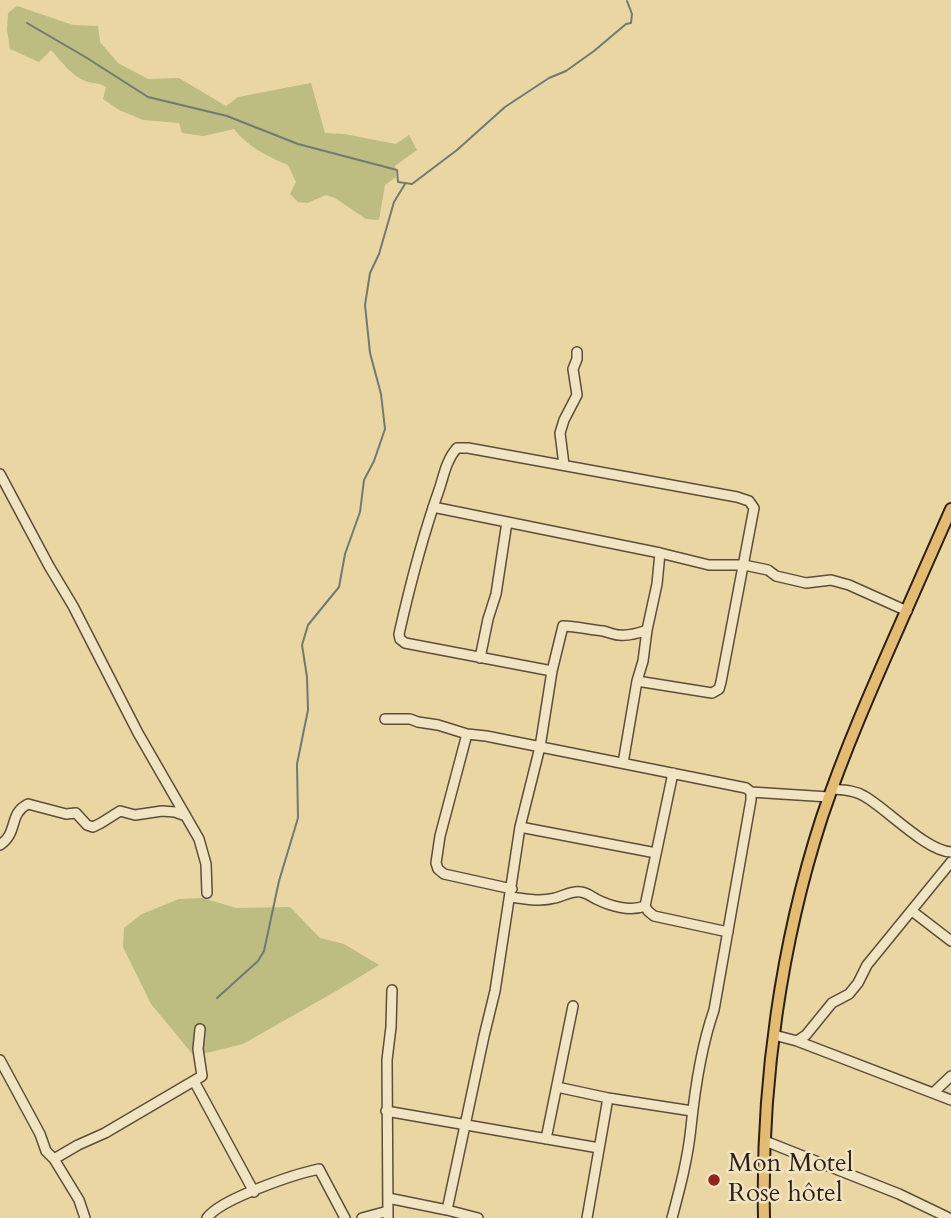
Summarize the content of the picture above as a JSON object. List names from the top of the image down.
{
  "places": ["Mon Motel Rose hôtel"]
}
